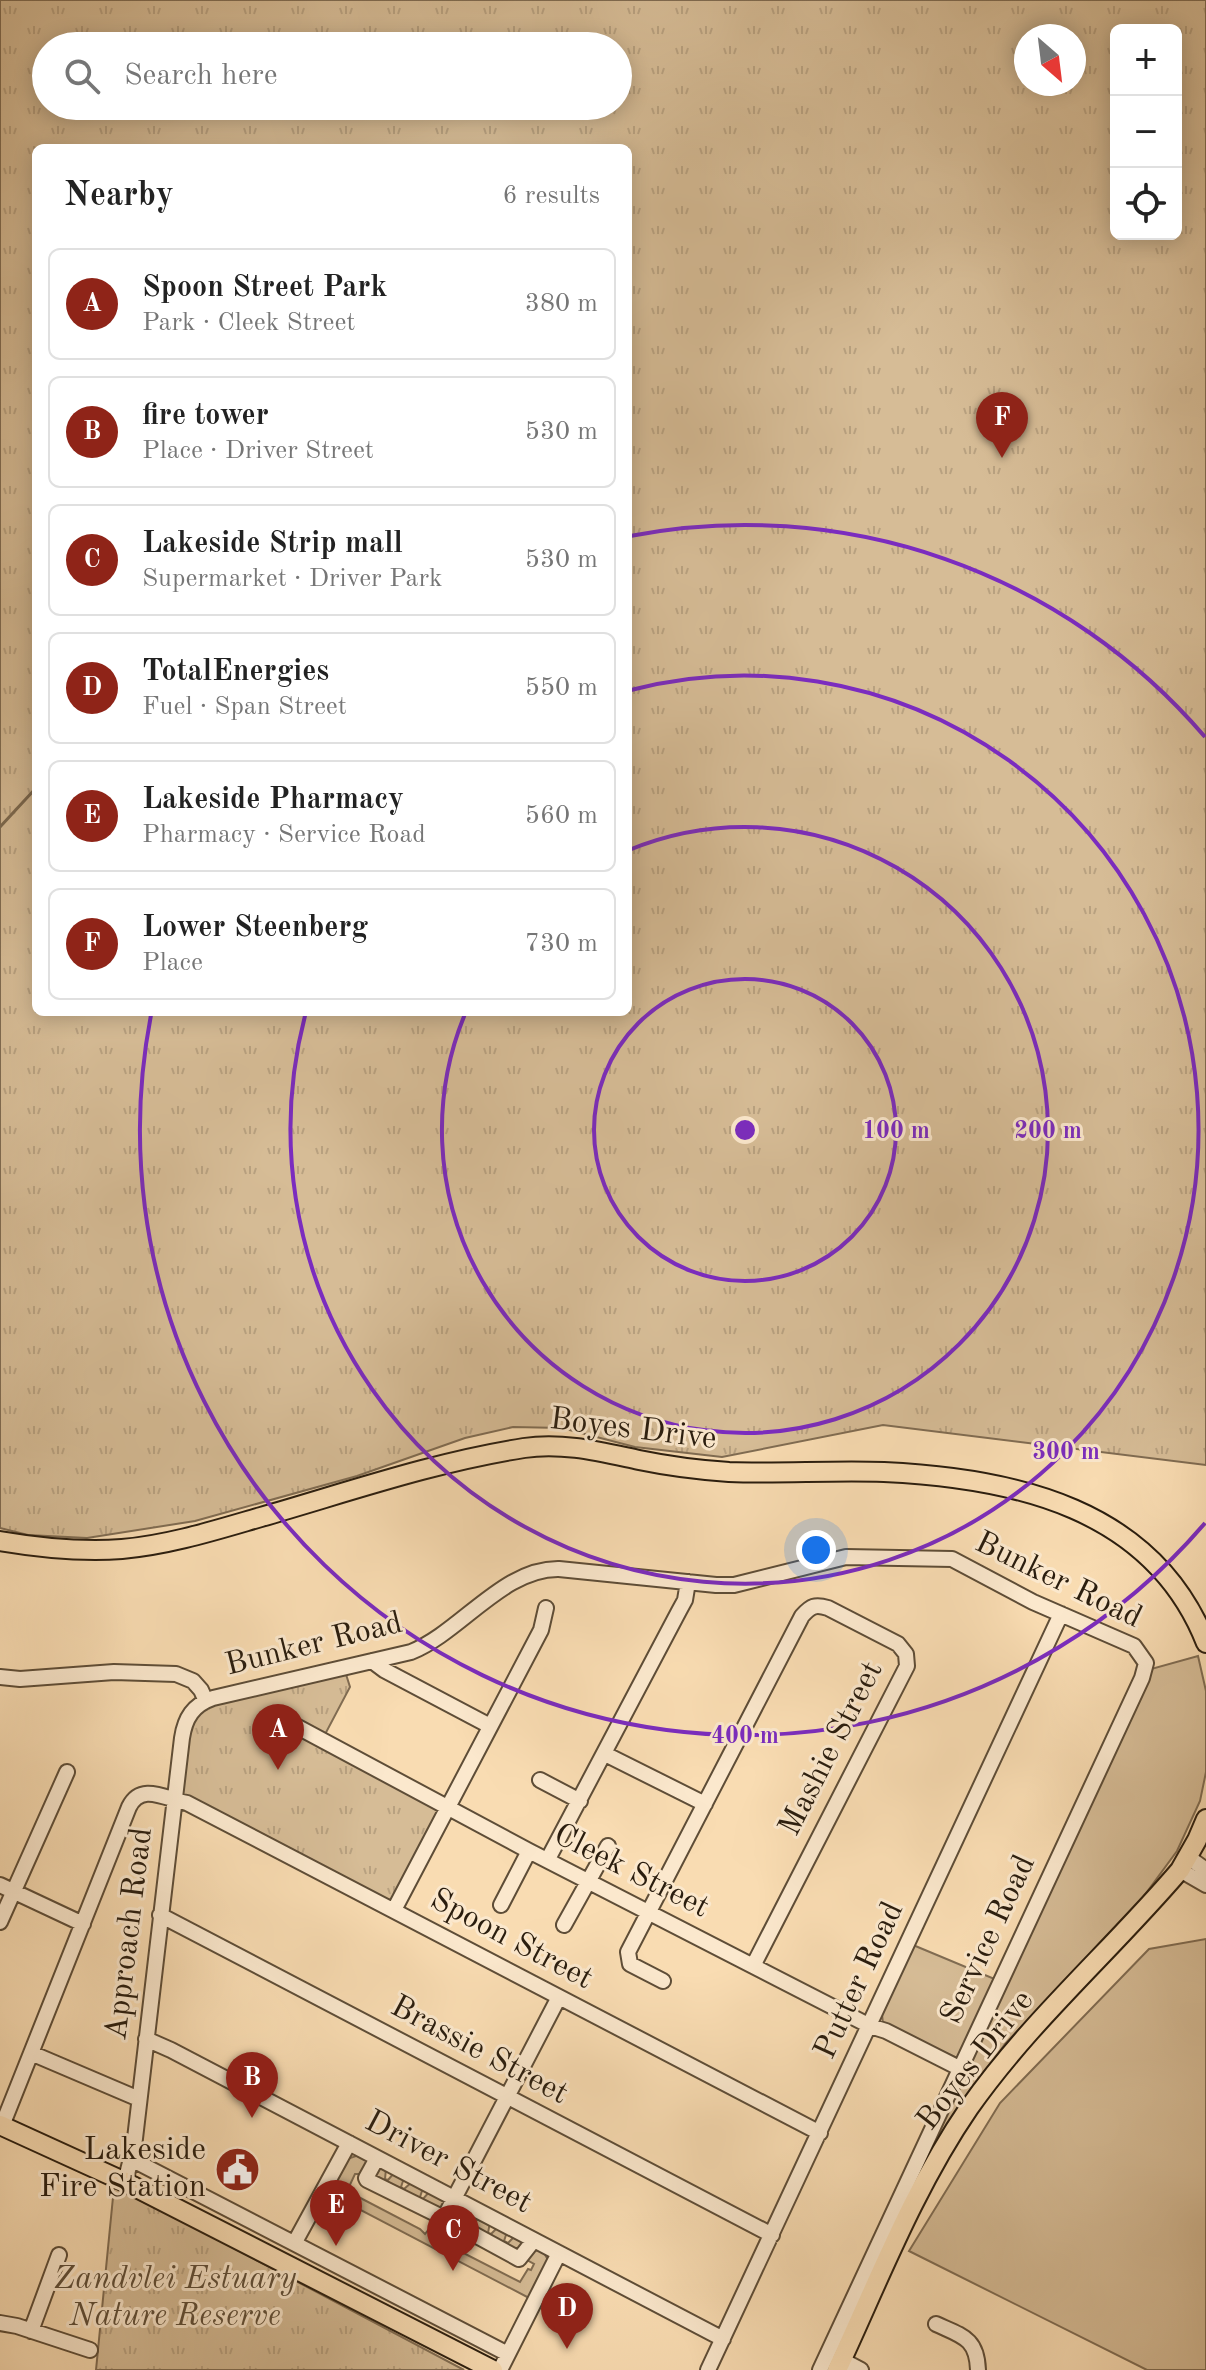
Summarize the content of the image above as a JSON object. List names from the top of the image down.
{
  "streets": {
    "main road": ["Boyes Drive"],
    "street": [
      "Bunker Road",
      "Mashie Street",
      "Cleek Street",
      "Approach Road",
      "Spoon Street",
      "Service Road",
      "Putter Road",
      "Brassie Street",
      "Driver Street"
    ]
  },
  "crossings": [
    ["Bunker Road", "Approach Road"],
    ["Bunker Road", "Service Road"],
    ["Bunker Road", "Putter Road"],
    ["Mashie Street", "Cleek Street"],
    ["Cleek Street", "Service Road"],
    ["Cleek Street", "Putter Road"],
    ["Approach Road", "Spoon Street"],
    ["Approach Road", "Brassie Street"],
    ["Approach Road", "Driver Street"],
    ["Spoon Street", "Putter Road"],
    ["Putter Road", "Brassie Street"],
    ["Putter Road", "Driver Street"]
  ],
  "parks": ["Zandvlei Estuary Nature Reserve"],
  "places": {
    "public building": ["Lakeside Fire Station"]
  },
  "north": "bottom right",
  "page": {
    "map_buttons": ["+", "−"],
    "search": "Search here",
    "heading": ["Nearby", "6 results"],
    "list": [
      {
        "mark": "A",
        "name": "Spoon Street Park",
        "note": "Park · Cleek Street",
        "value": "380 m"
      },
      {
        "mark": "B",
        "name": "fire tower",
        "note": "Place · Driver Street",
        "value": "530 m"
      },
      {
        "mark": "C",
        "name": "Lakeside Strip mall",
        "note": "Supermarket · Driver Park",
        "value": "530 m"
      },
      {
        "mark": "D",
        "name": "TotalEnergies",
        "note": "Fuel · Span Street",
        "value": "550 m"
      },
      {
        "mark": "E",
        "name": "Lakeside Pharmacy",
        "note": "Pharmacy · Service Road",
        "value": "560 m"
      },
      {
        "mark": "F",
        "name": "Lower Steenberg",
        "note": "Place",
        "value": "730 m"
      }
    ],
    "pins": [
      "F",
      "A",
      "B",
      "E",
      "C",
      "D"
    ]
  },
  "rings": [
    "100 m",
    "200 m",
    "300 m",
    "400 m"
  ]
}
